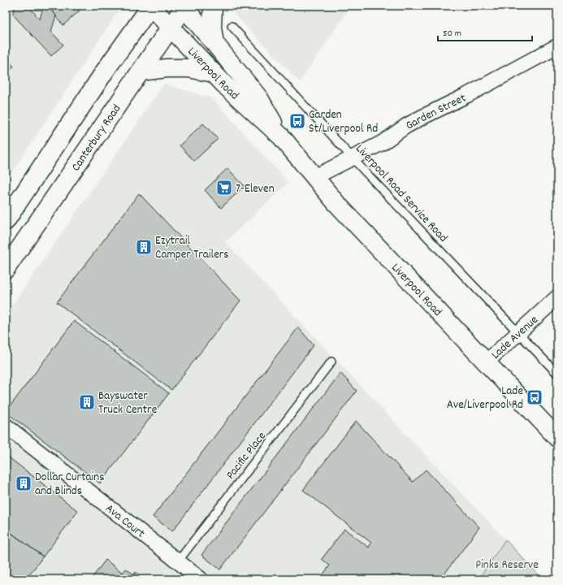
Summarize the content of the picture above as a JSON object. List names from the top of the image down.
{
  "streets": {
    "main road": ["Liverpool Road", "Canterbury Road"],
    "street": ["Garden Street", "Lade Avenue", "Ava Court"],
    "lane": ["Liverpool Road Service Road", "Pacific Place"]
  },
  "crossings": [
    ["Liverpool Road", "Garden Street"],
    ["Liverpool Road", "Canterbury Road"],
    ["Liverpool Road", "Lade Avenue"],
    ["Garden Street", "Liverpool Road Service Road"],
    ["Liverpool Road Service Road", "Lade Avenue"],
    ["Pacific Place", "Ava Court"]
  ],
  "parks": ["Pinks Reserve"],
  "places": {
    "bus stop": ["Garden St/Liverpool Rd", "Lade Ave/Liverpool Rd"],
    "supermarket": ["7-Eleven"],
    "building": ["Ezytrail Camper Trailers", "Bayswater Truck Centre", "Dollar Curtains and Blinds"]
  },
  "scale_bar": "50 m"
}
